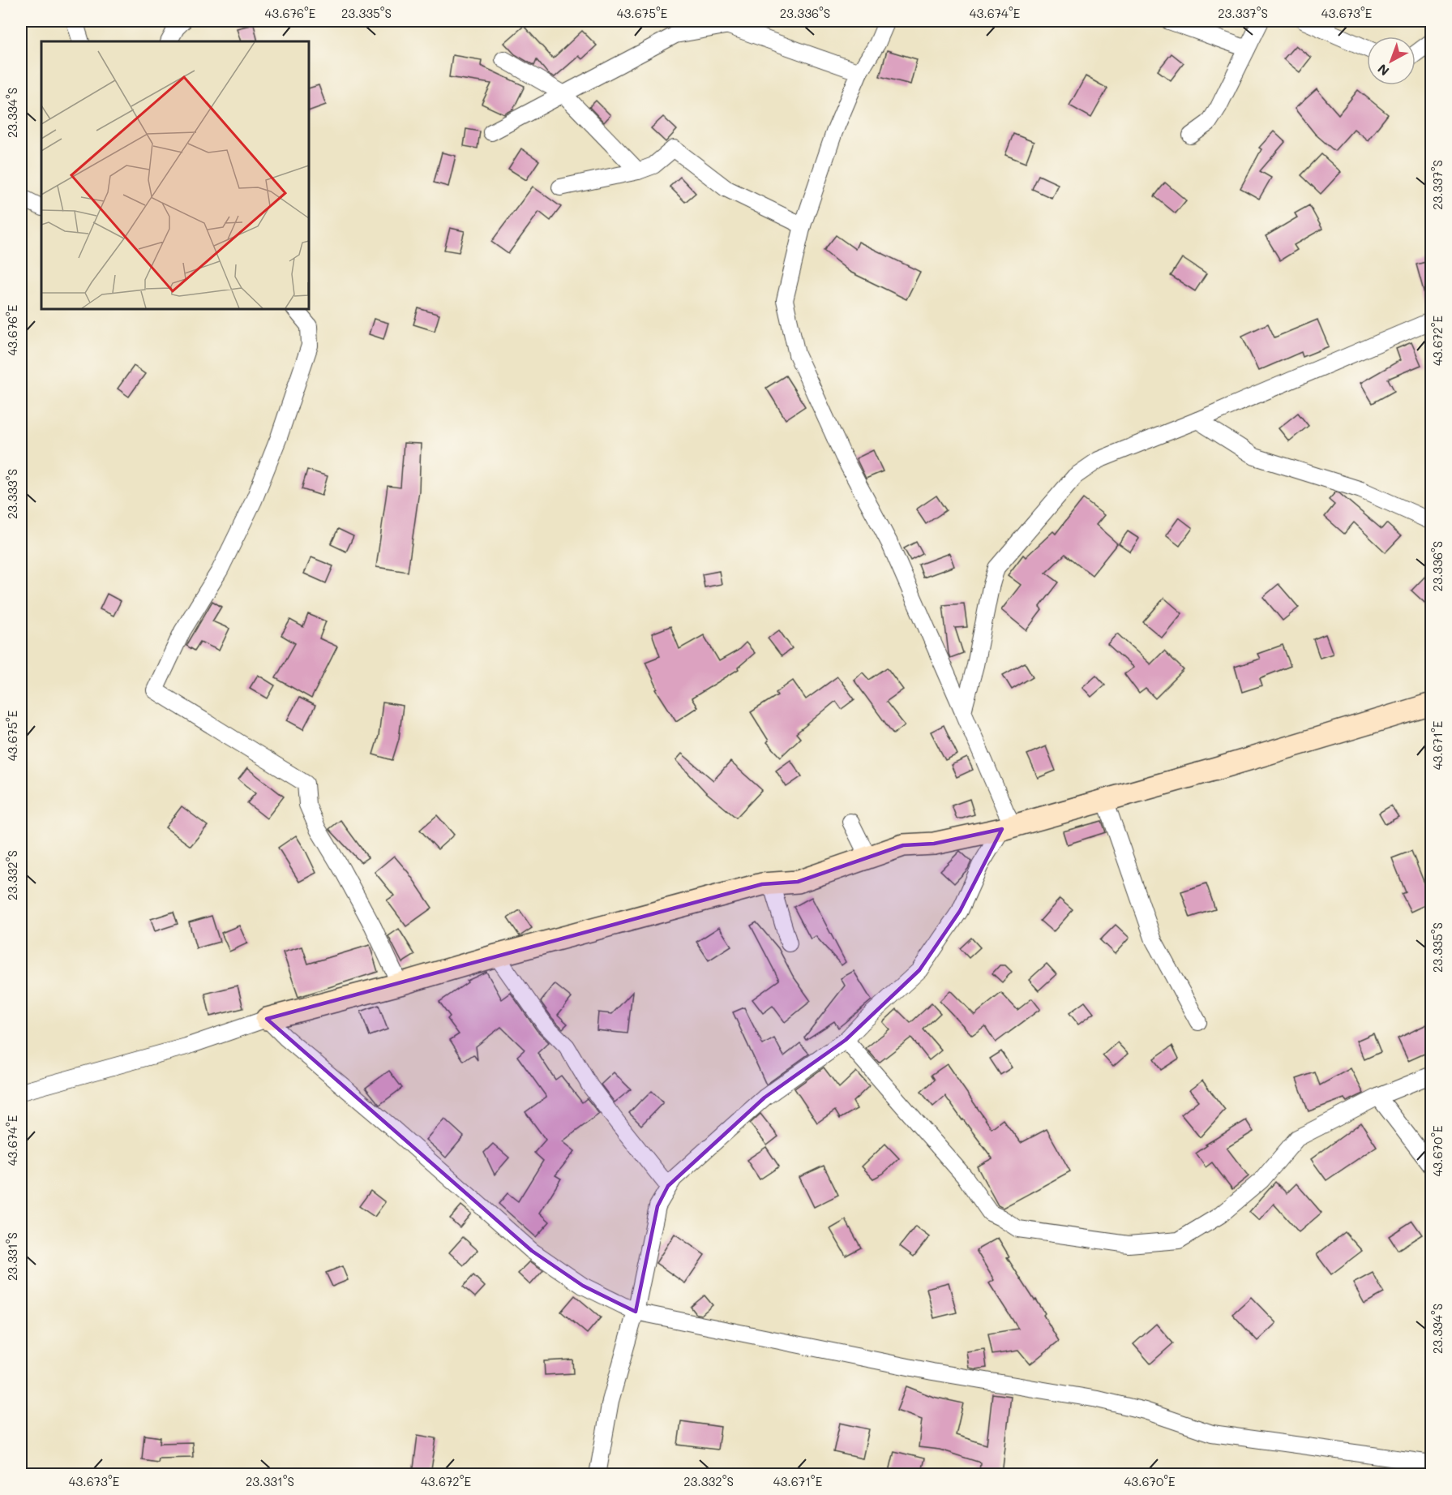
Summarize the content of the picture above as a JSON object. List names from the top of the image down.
{
  "north": "bottom left",
  "coordinates": [
    "43.676°E",
    "23.335°S",
    "43.675°E",
    "23.336°S",
    "43.674°E",
    "23.337°S",
    "43.673°E",
    "23.334°S",
    "43.672°E",
    "23.333°S",
    "43.671°E",
    "23.332°S",
    "43.670°E",
    "23.331°S"
  ]
}
